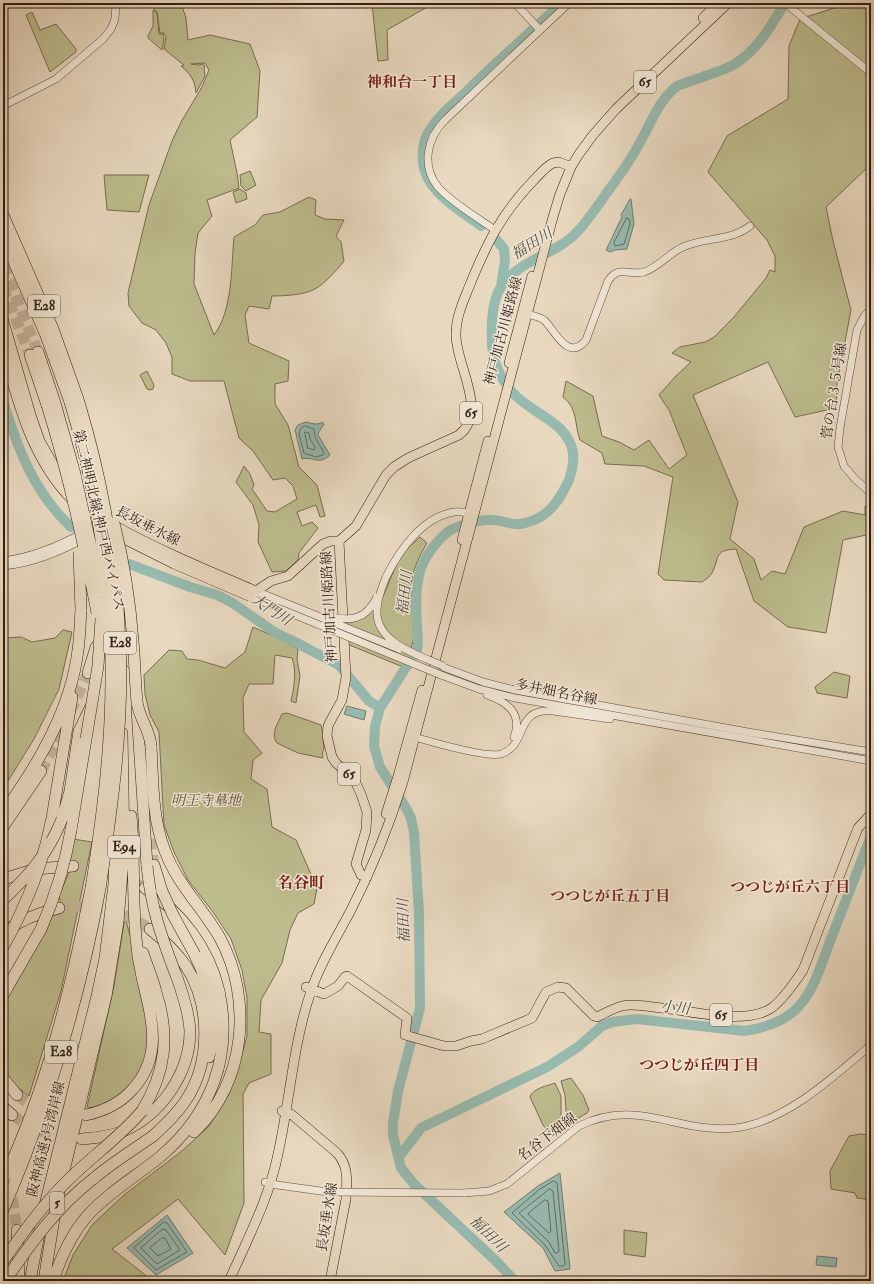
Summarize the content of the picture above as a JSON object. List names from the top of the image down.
{
  "streets": {
    "highway": [
      "E28",
      "第二神明北線;神戸西バイパス",
      "E94",
      "阪神高速5号湾岸線",
      "5"
    ],
    "main road": ["65", "神戸加古川姫路線", "長坂垂水線"],
    "street": ["菅の台３５号線", "多井畑名谷線", "名谷下畑線"]
  },
  "crossings": [
    ["65", "神戸加古川姫路線"],
    ["第二神明北線;神戸西バイパス", "阪神高速5号湾岸線"],
    ["長坂垂水線", "多井畑名谷線"]
  ],
  "districts": [
    "神和台一丁目",
    "名谷町",
    "つつじが丘六丁目",
    "つつじが丘五丁目",
    "つつじが丘四丁目"
  ],
  "water": ["福田川", "大門川", "小川"],
  "parks": ["明王寺墓地"]
}
